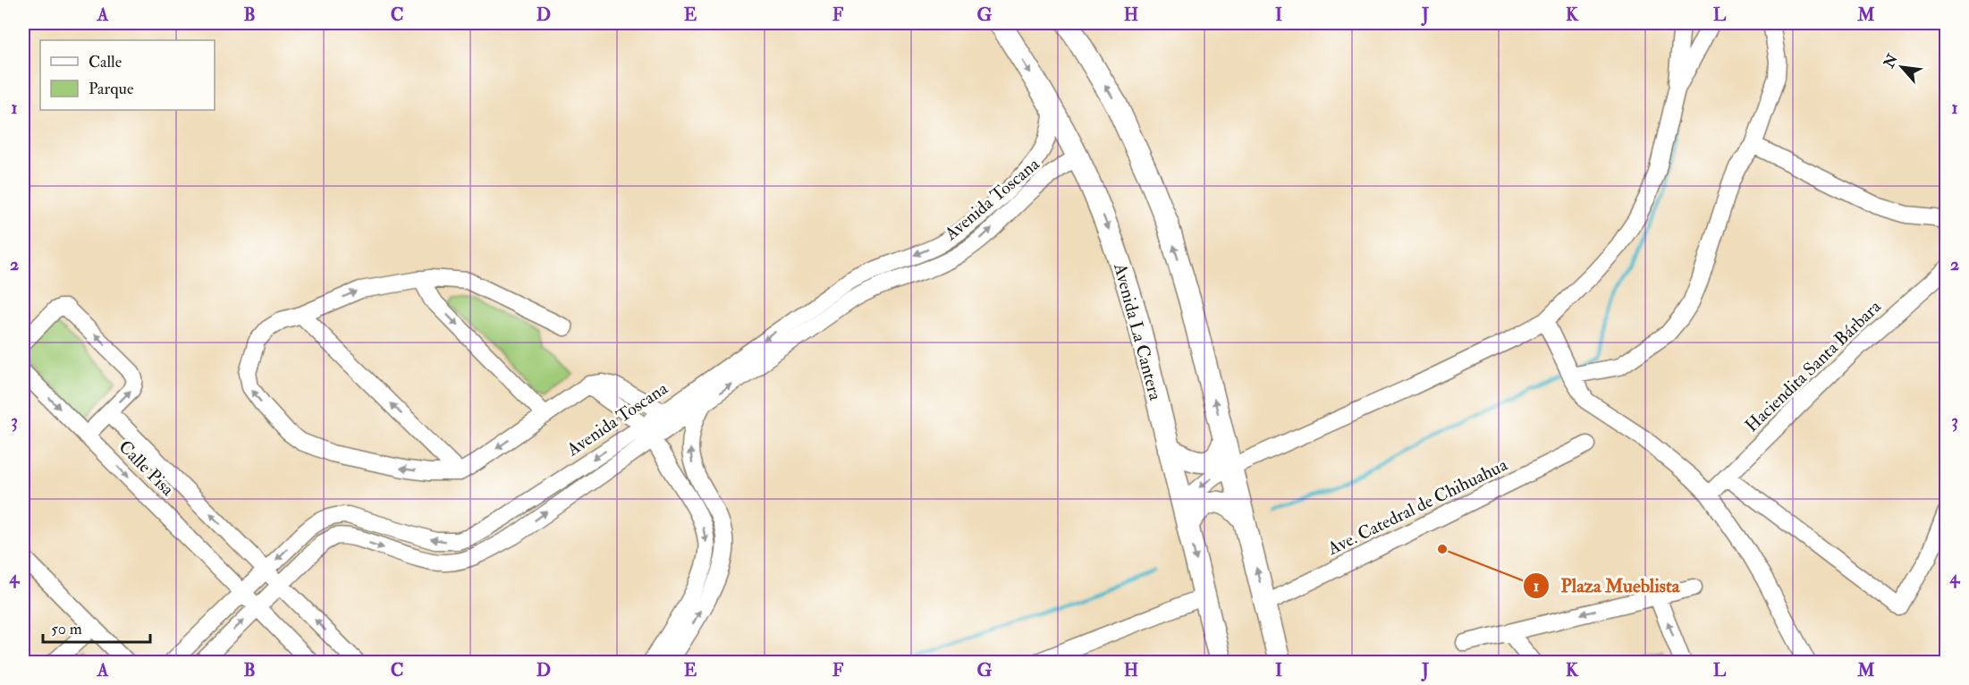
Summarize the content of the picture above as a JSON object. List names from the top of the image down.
{
  "streets": {
    "main road": ["Avenida La Cantera"],
    "street": [
      "Avenida Toscana",
      "Haciendita Santa Bárbara",
      "Calle Pisa",
      "Ave. Catedral de Chihuahua"
    ]
  },
  "crossings": [
    ["Avenida Toscana", "Avenida La Cantera"],
    ["Avenida Toscana", "Calle Pisa"]
  ],
  "places": ["Plaza Mueblista"],
  "legend": ["Calle", "Parque"],
  "scale_bar": "50 m",
  "north": "top left",
  "grid": {
    "columns": [
      "A",
      "B",
      "C",
      "D",
      "E",
      "F",
      "G",
      "H",
      "I",
      "J",
      "K",
      "L",
      "M"
    ],
    "rows": [
      "1",
      "2",
      "3",
      "4"
    ]
  }
}
